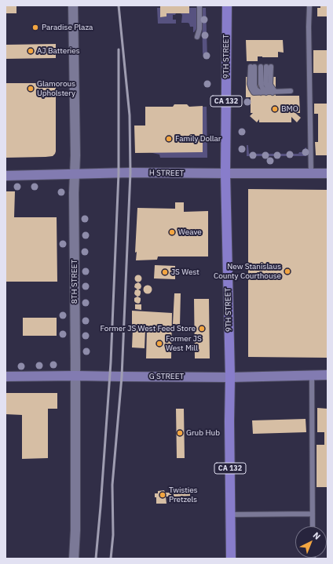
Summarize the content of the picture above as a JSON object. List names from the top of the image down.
{
  "streets": {
    "main road": [
      "9TH STREET",
      "CA 132",
      "H STREET",
      "G STREET"
    ],
    "street": ["8TH STREET"]
  },
  "crossings": [
    ["9TH STREET", "H STREET"],
    ["9TH STREET", "G STREET"],
    ["H STREET", "8TH STREET"],
    ["8TH STREET", "G STREET"]
  ],
  "places": [
    "Paradise Plaza",
    "AJ Batteries",
    "Glamorous Upholstery",
    "BMO",
    "Family Dollar",
    "Weave",
    "New Stanislaus County Courthouse",
    "JS West",
    "Former JS West Feed Store",
    "Former JS West Mill",
    "Grub Hub",
    "Twisties Pretzels"
  ],
  "north": "top right"
}
